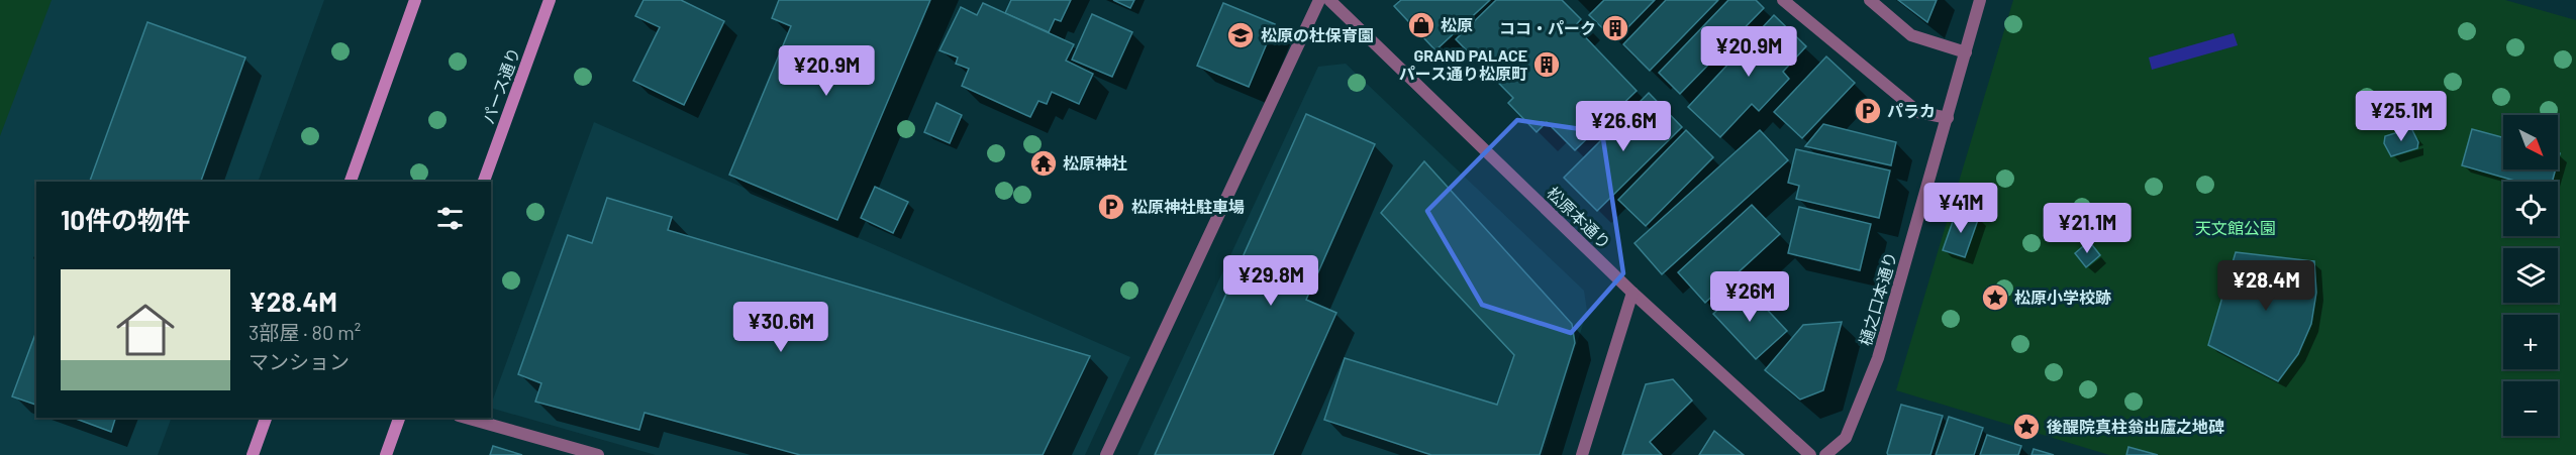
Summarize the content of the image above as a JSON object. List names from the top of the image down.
{
  "streets": {
    "street": ["パース通り", "松原本通り", "樋之口本通り"]
  },
  "parks": ["天文館公園"],
  "places": {
    "shop": ["松原"],
    "building": ["ココ・パーク", "GRAND PALACE パース通り松原町"],
    "school or university": ["松原の杜保育園"],
    "parking": ["パラカ", "松原神社駐車場"],
    "temple": ["松原神社"],
    "place": ["松原小学校跡", "後醍院真柱翁出廬之地碑"]
  },
  "north": "bottom right",
  "page": {
    "price": [
      "¥20.9M",
      "¥20.9M",
      "¥25.1M",
      "¥26.6M",
      "¥41M",
      "¥21.1M",
      "¥29.8M",
      "¥28.4M",
      "¥26M",
      "¥30.6M"
    ],
    "map_buttons": ["+", "−"],
    "heading": "10件の物件",
    "list": [
      {
        "name": "¥28.4M",
        "note": "3部屋 · 80 m² · マンション"
      }
    ]
  }
}
